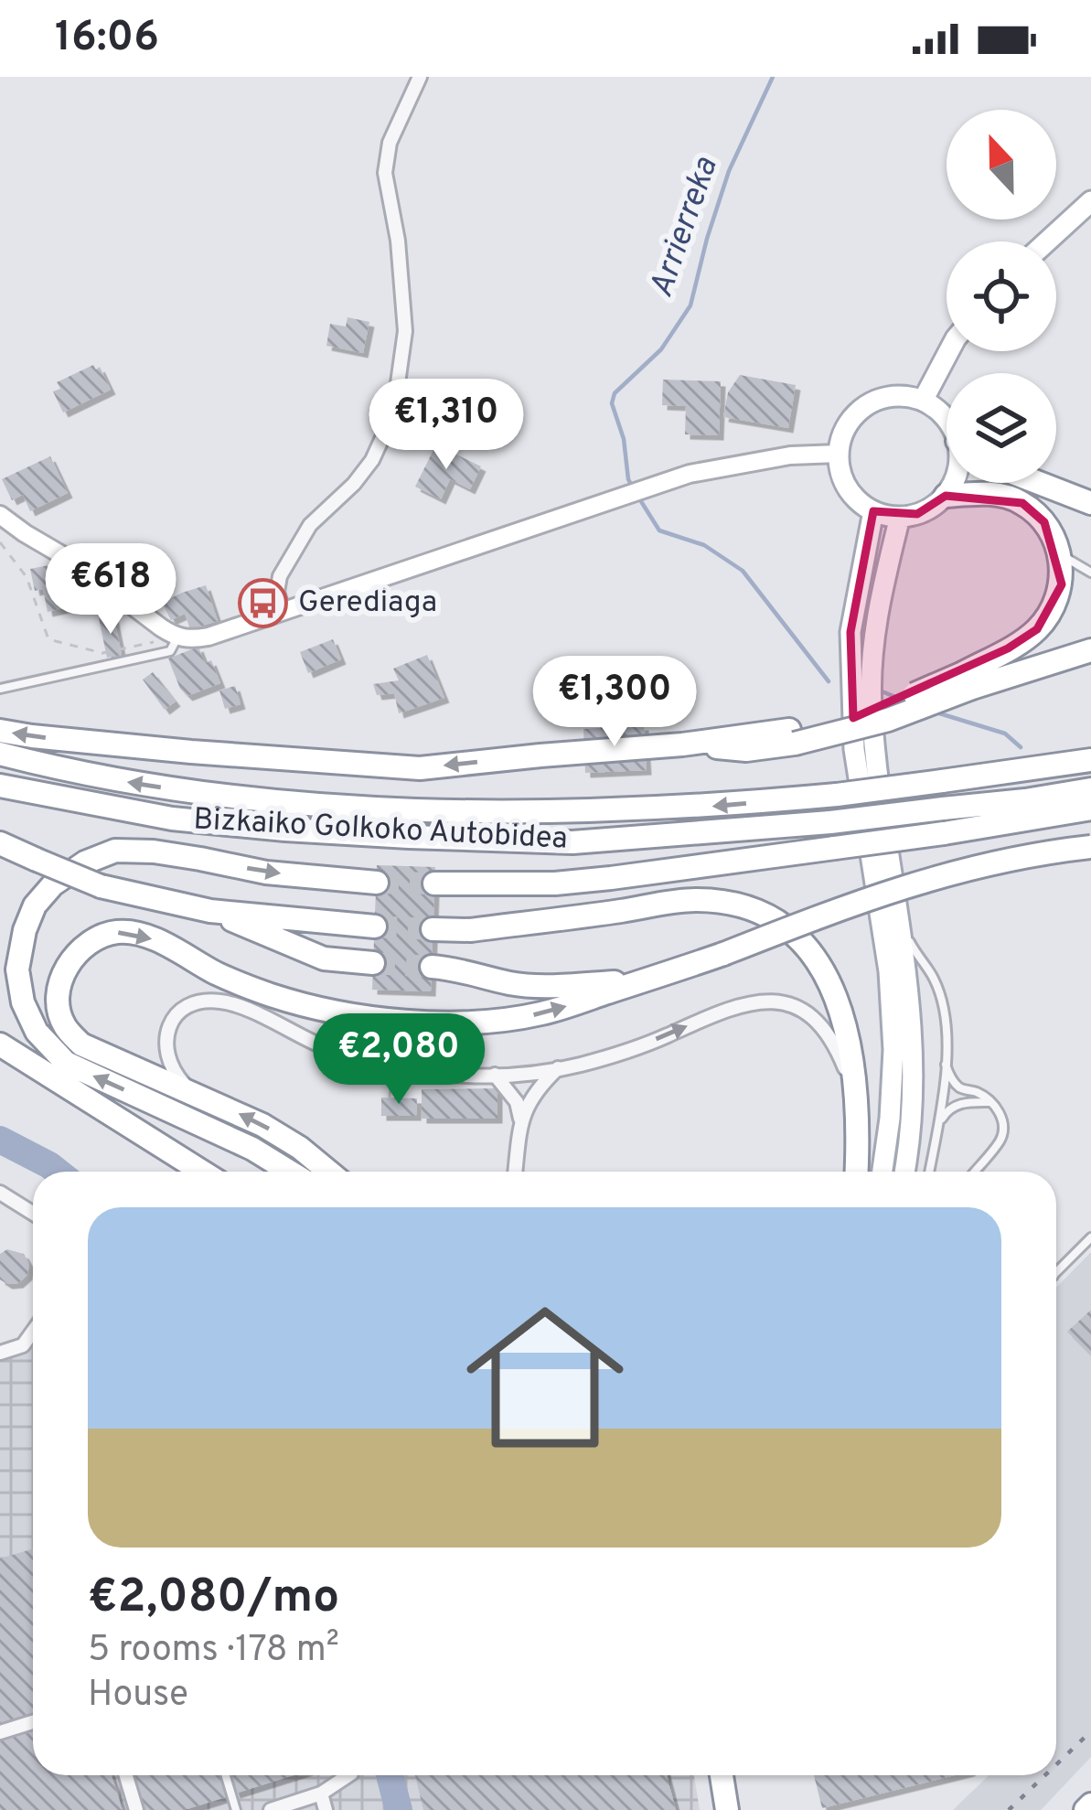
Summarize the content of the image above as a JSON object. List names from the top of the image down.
{
  "streets": {
    "highway": ["Bizkaiko Golkoko Autobidea"]
  },
  "water": ["Arrierreka"],
  "places": {
    "bus stop": ["Gerediaga"]
  },
  "north": "top",
  "page": {
    "status": "16:06",
    "price": [
      "€1,310",
      "€618",
      "€1,300",
      "€2,080"
    ],
    "list": [
      {
        "name": "€2,080/mo",
        "note": "5 rooms · 178 m² · House"
      }
    ]
  }
}
